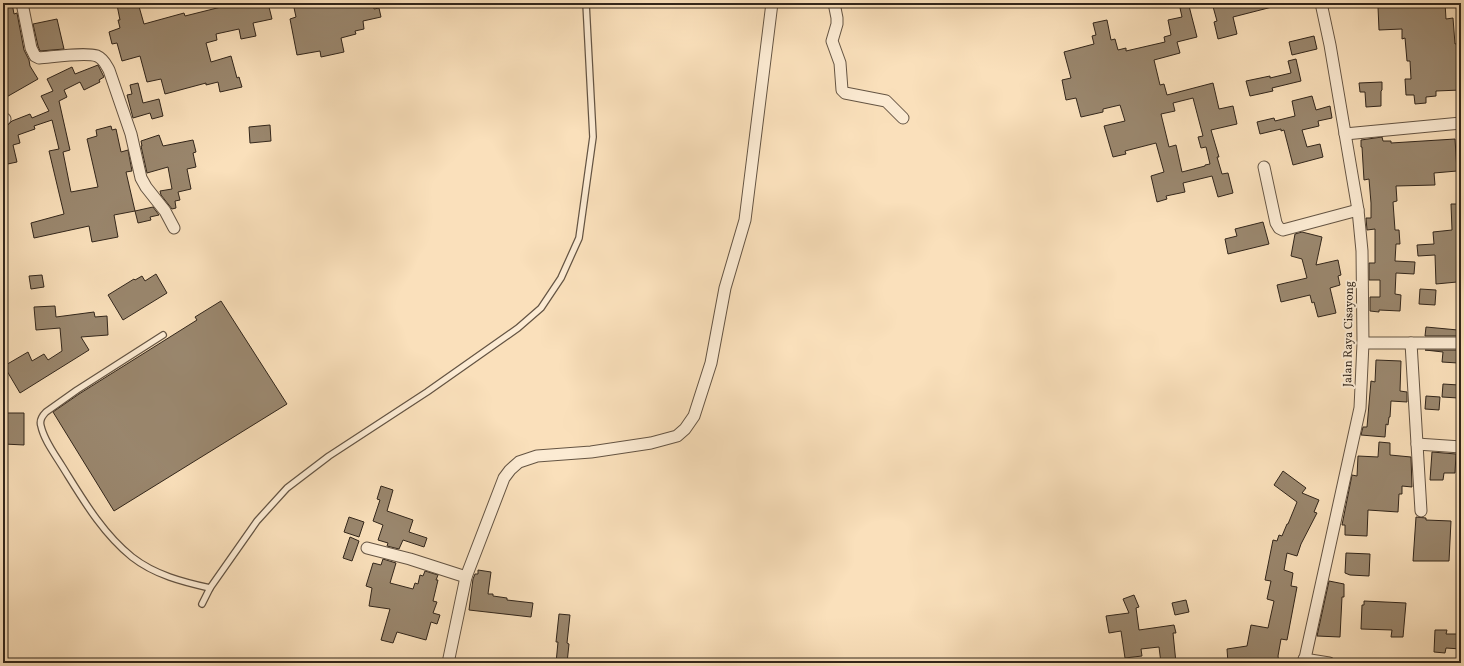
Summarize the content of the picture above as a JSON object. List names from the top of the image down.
{
  "streets": {
    "street": ["Jalan Raya Cisayong"]
  }
}
